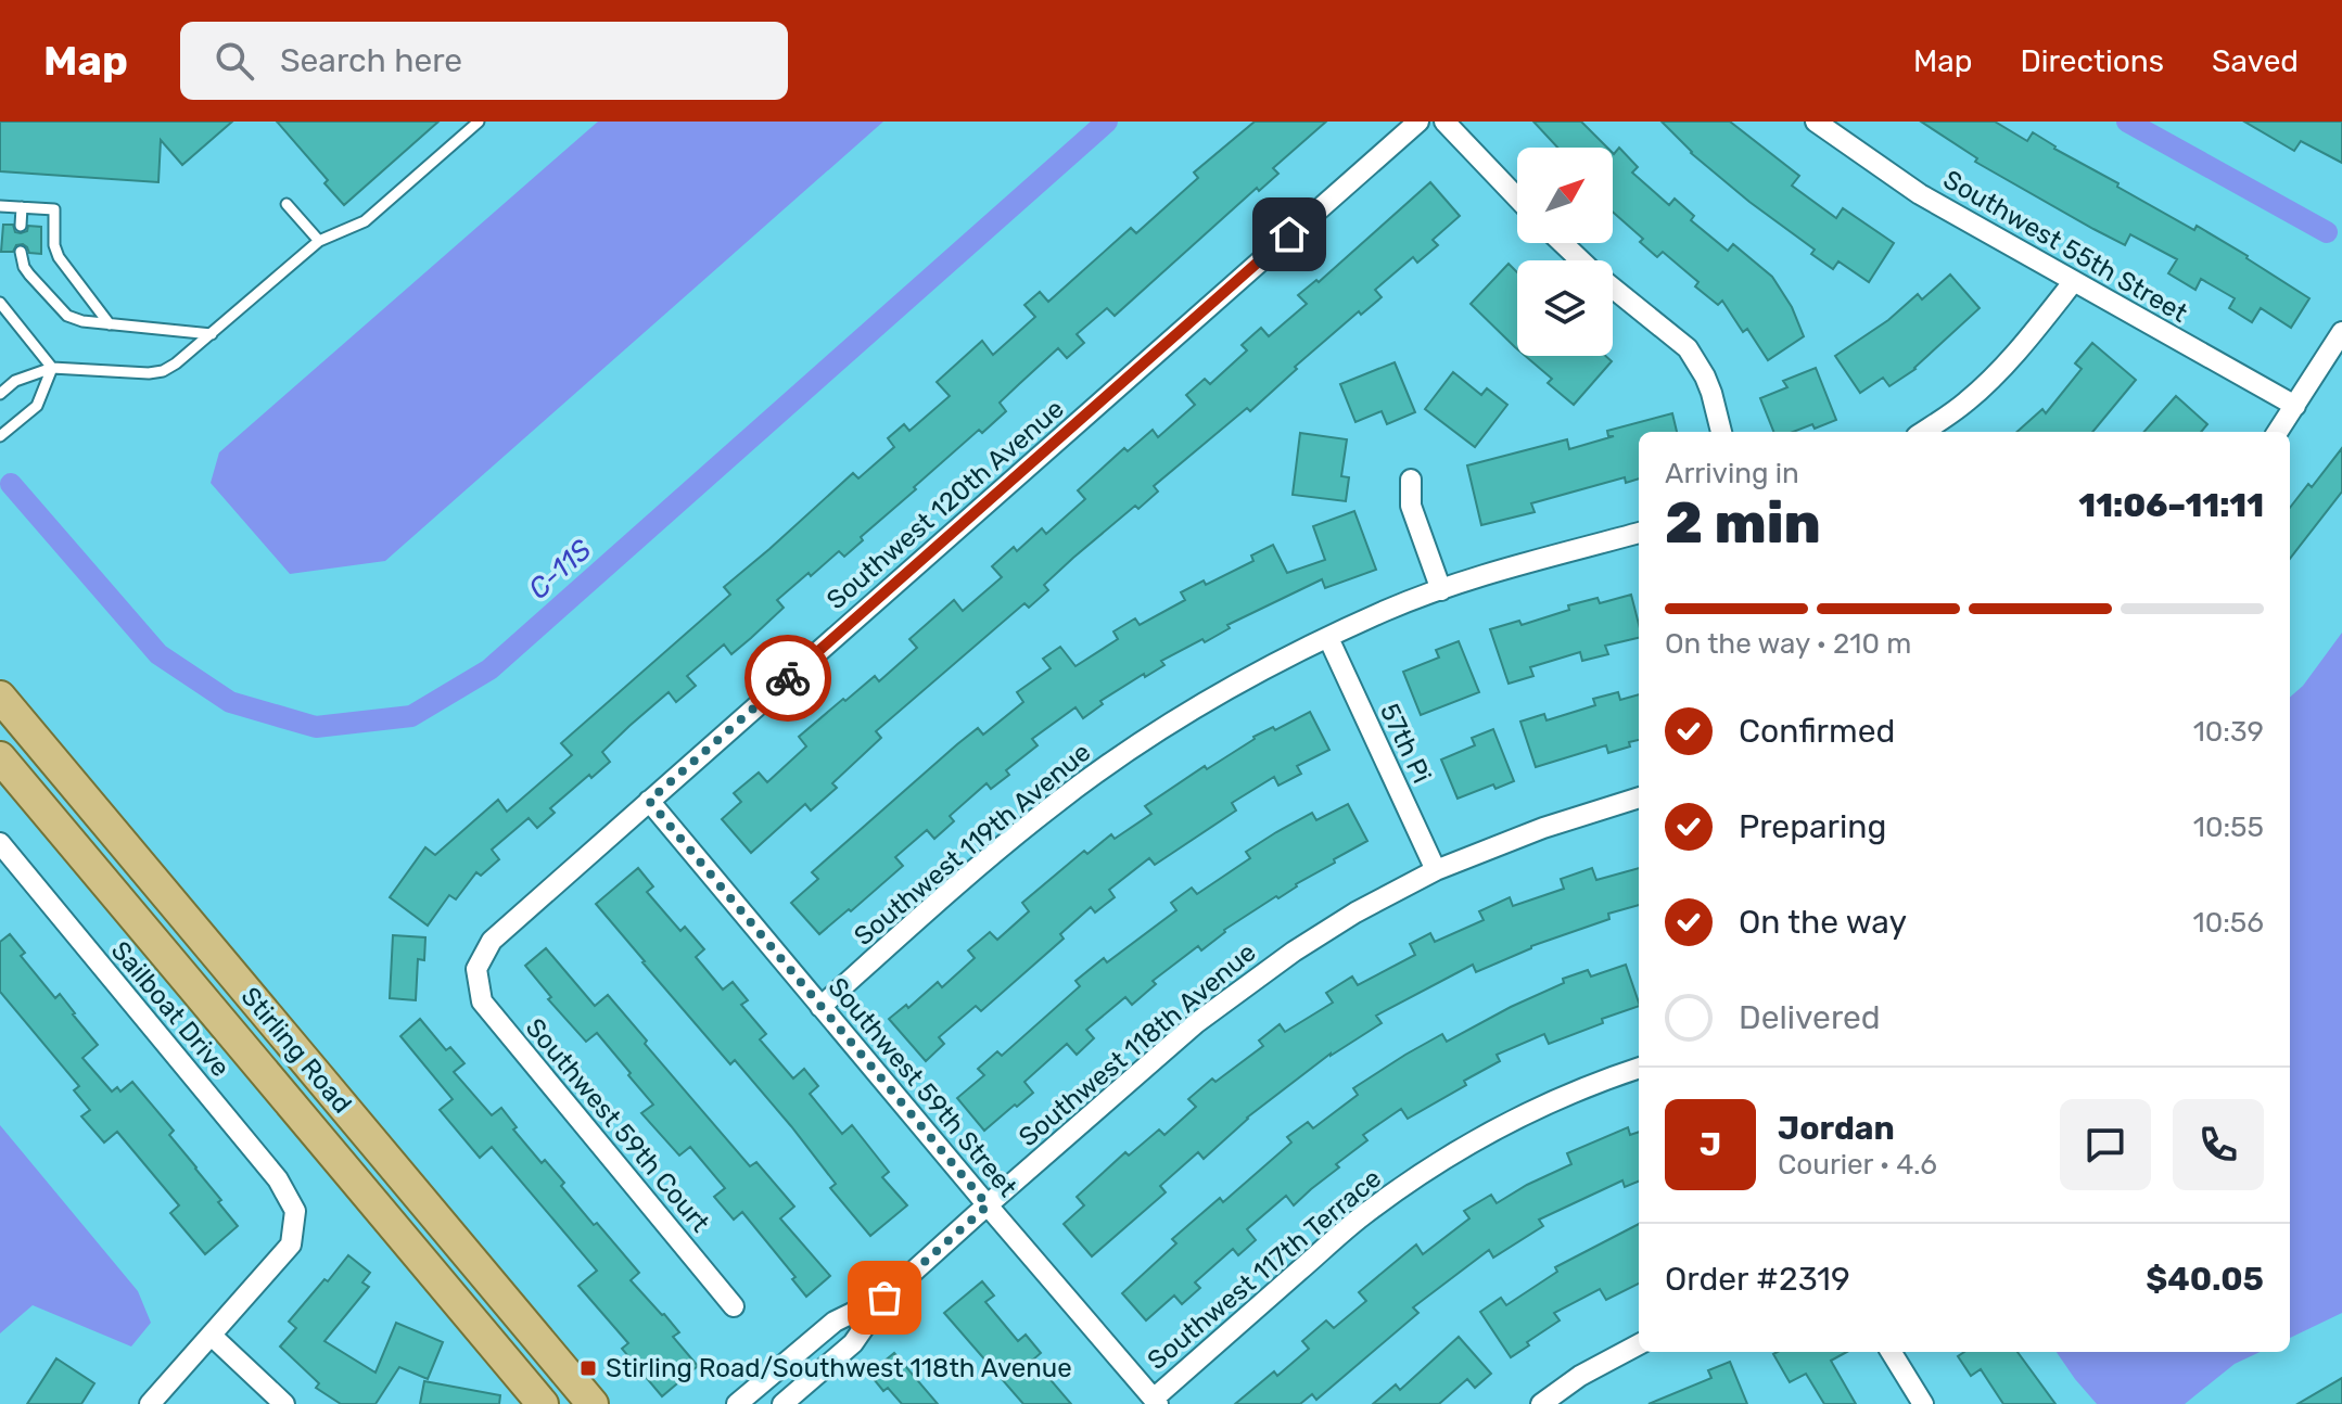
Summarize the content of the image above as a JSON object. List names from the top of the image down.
{
  "streets": {
    "main road": ["Stirling Road"],
    "street": [
      "Southwest 55th Street",
      "Southwest 120th Avenue",
      "57th Pi",
      "Southwest 119th Avenue",
      "Sailboat Drive",
      "Southwest 118th Avenue",
      "Southwest 59th Street",
      "Southwest 59th Court",
      "Southwest 117th Terrace"
    ]
  },
  "crossings": [
    ["Southwest 120th Avenue", "Southwest 59th Street"],
    ["Southwest 120th Avenue", "Southwest 59th Court"],
    ["57th Pi", "Southwest 119th Avenue"],
    ["57th Pi", "Southwest 118th Avenue"],
    ["Southwest 119th Avenue", "Southwest 59th Street"],
    ["Southwest 118th Avenue", "Southwest 59th Street"],
    ["Southwest 59th Street", "Southwest 117th Terrace"]
  ],
  "water": ["C-11S"],
  "places": {
    "transit": ["Stirling Road/Southwest 118th Avenue"]
  },
  "north": "top right",
  "page": {
    "header": "Map",
    "search": "Search here",
    "nav": ["Map", "Directions", "Saved"],
    "heading": ["2 min", "Arriving in", "11:06–11:11"],
    "panel": [
      "Jordan",
      "Courier · 4.6",
      "Order #2319",
      "$40.05"
    ],
    "bar": "On the way · 210 m",
    "list": [
      ["Confirmed", "10:39"],
      ["Preparing", "10:55"],
      ["On the way", "10:56"],
      "Delivered"
    ],
    "round": "J"
  }
}
